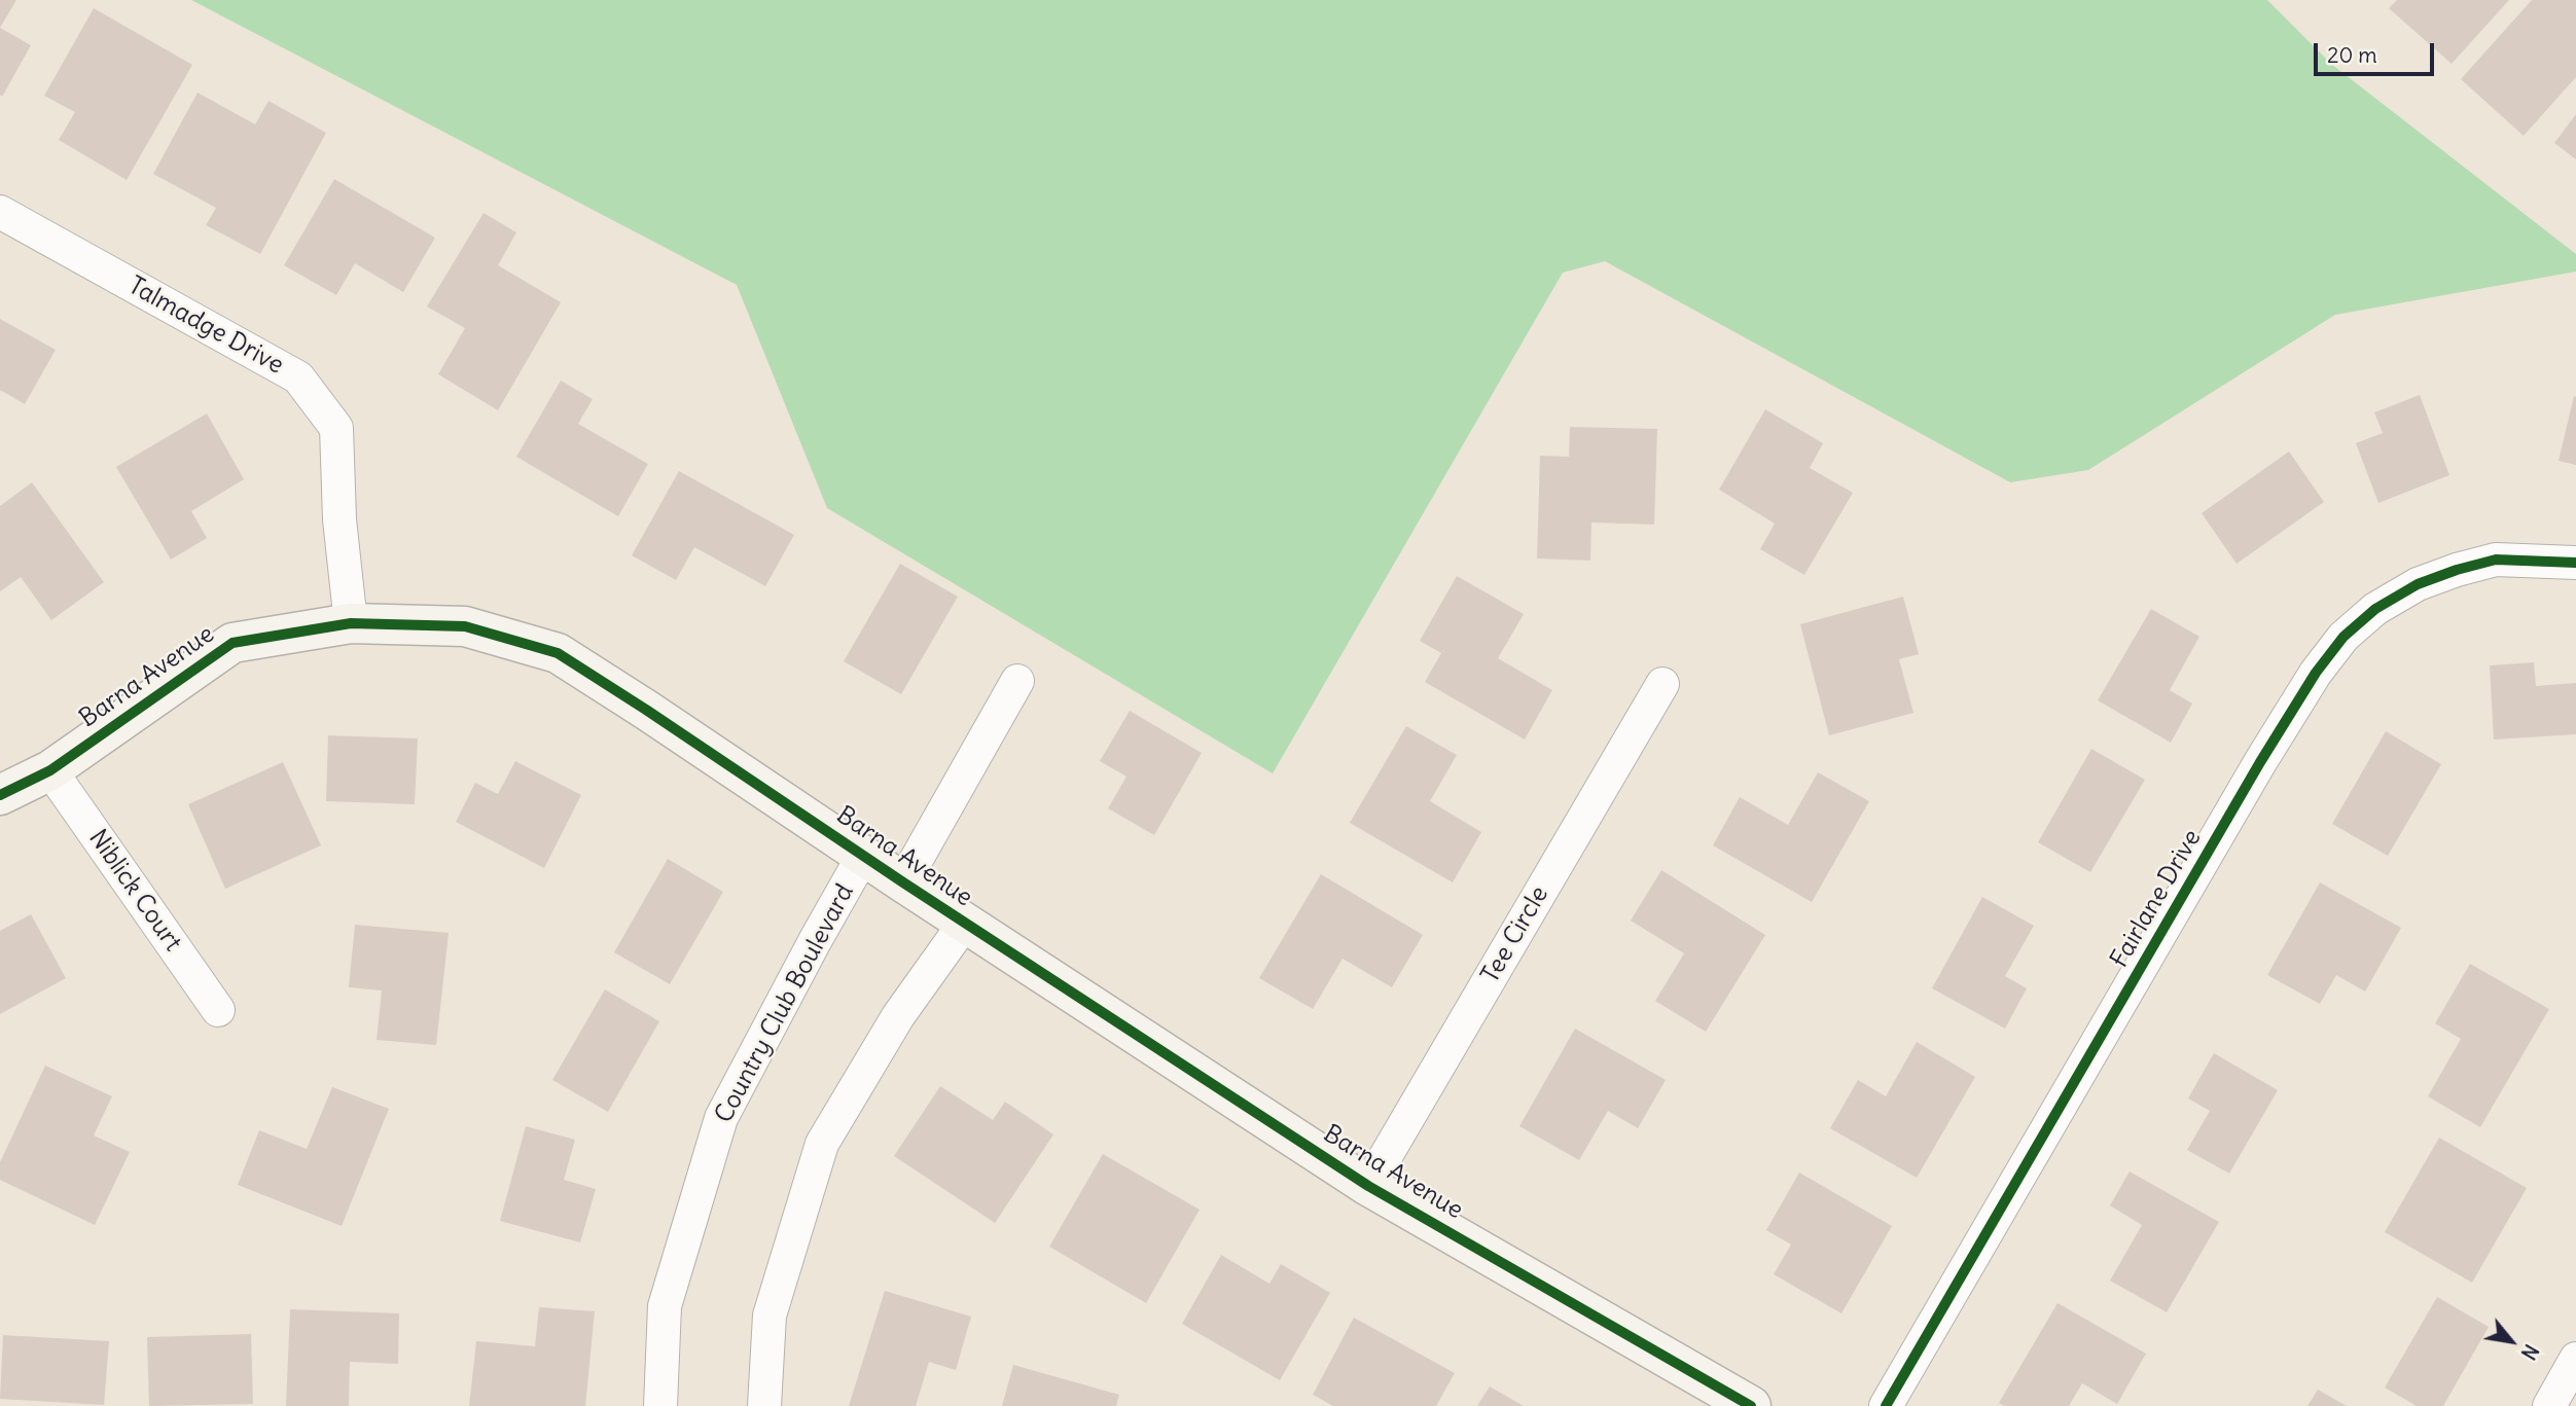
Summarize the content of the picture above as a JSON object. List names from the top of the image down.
{
  "streets": {
    "street": [
      "Talmadge Drive",
      "Barna Avenue",
      "Niblick Court",
      "Fairlane Drive",
      "Tee Circle",
      "Country Club Boulevard"
    ]
  },
  "crossings": [
    ["Talmadge Drive", "Barna Avenue"],
    ["Barna Avenue", "Niblick Court"],
    ["Barna Avenue", "Tee Circle"],
    ["Barna Avenue", "Country Club Boulevard"]
  ],
  "scale_bar": "20 m",
  "north": "bottom right"
}
